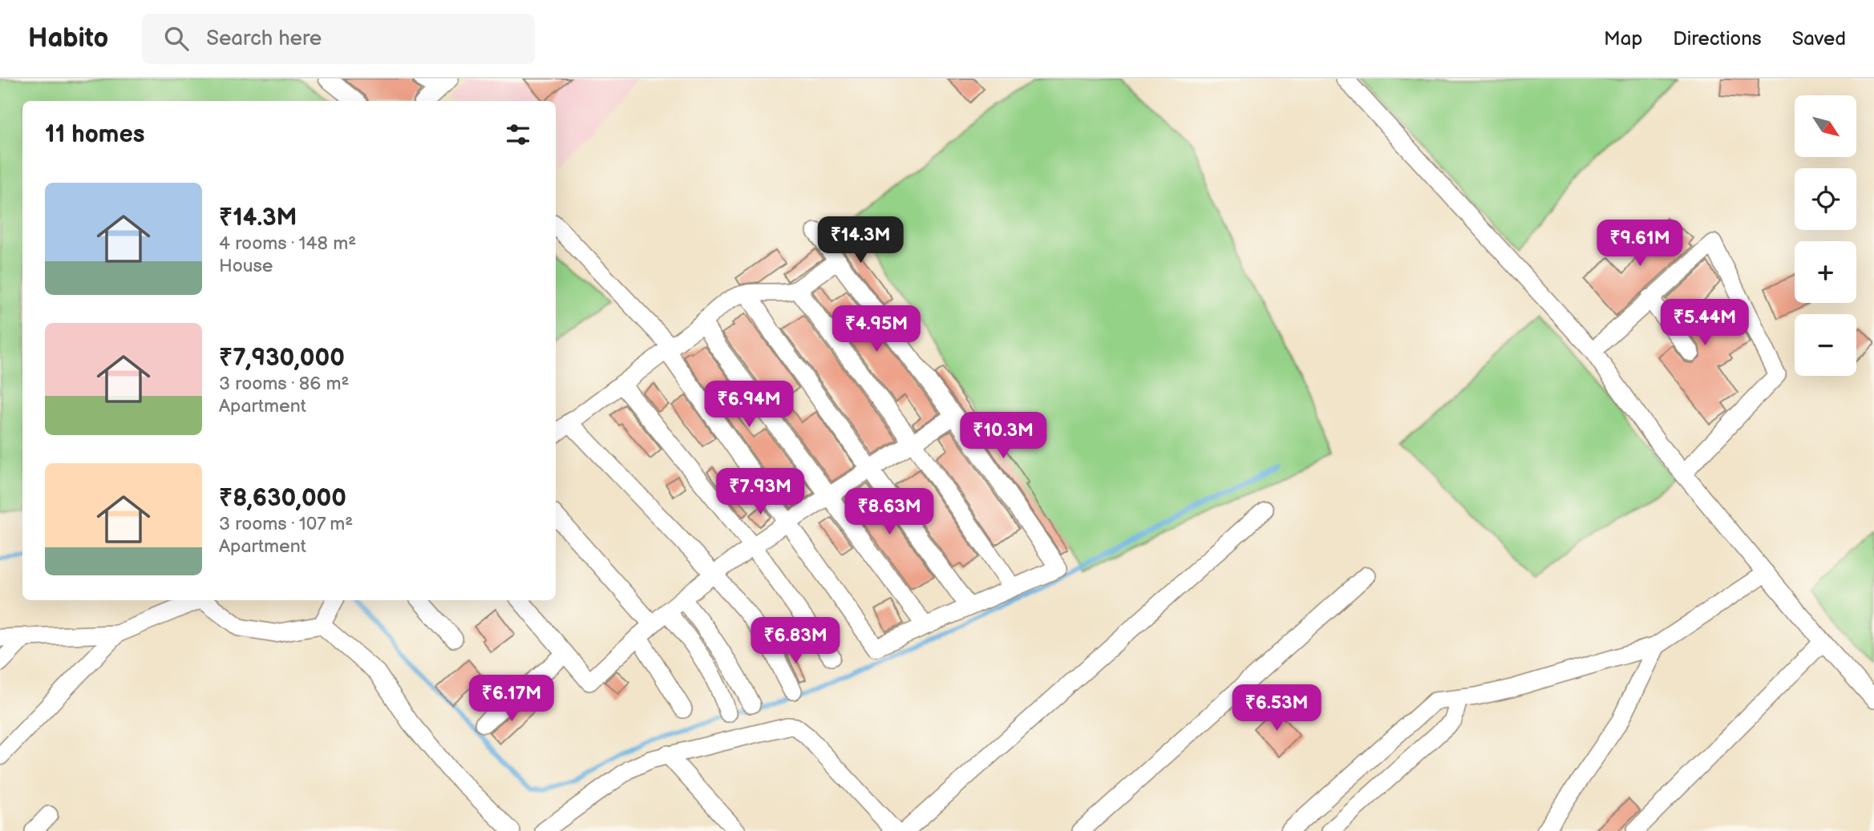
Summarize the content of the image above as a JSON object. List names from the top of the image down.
{
  "north": "bottom right",
  "page": {
    "header": "Habito",
    "search": "Search here",
    "nav": ["Map", "Directions", "Saved"],
    "map_buttons": ["+", "−"],
    "heading": "11 homes",
    "list": [
      {
        "name": "₹14.3M",
        "note": "4 rooms · 148 m² · House"
      },
      {
        "name": "₹7,930,000",
        "note": "3 rooms · 86 m² · Apartment"
      },
      {
        "name": "₹8,630,000",
        "note": "3 rooms · 107 m² · Apartment"
      }
    ],
    "price": [
      "₹14.3M",
      "₹9.61M",
      "₹5.44M",
      "₹4.95M",
      "₹6.94M",
      "₹10.3M",
      "₹7.93M",
      "₹8.63M",
      "₹6.83M",
      "₹6.17M",
      "₹6.53M"
    ]
  }
}
